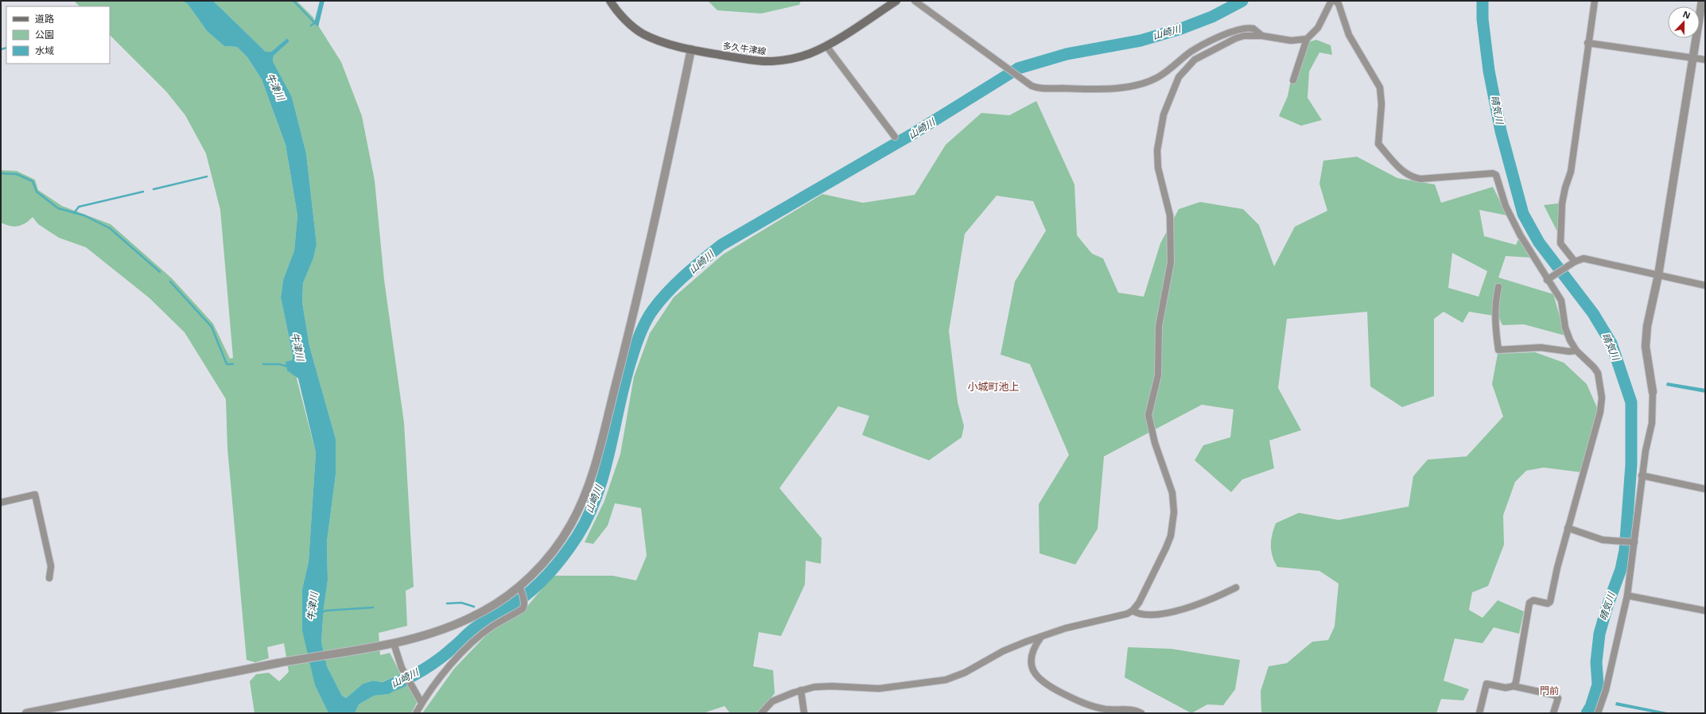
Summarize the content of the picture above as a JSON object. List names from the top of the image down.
{
  "streets": {
    "main road": ["多久牛津線"]
  },
  "districts": ["小城町池上", "門前"],
  "water": ["山崎川", "牛津川", "晴気川"],
  "legend": ["道路", "公園", "水域"],
  "north": "top"
}
